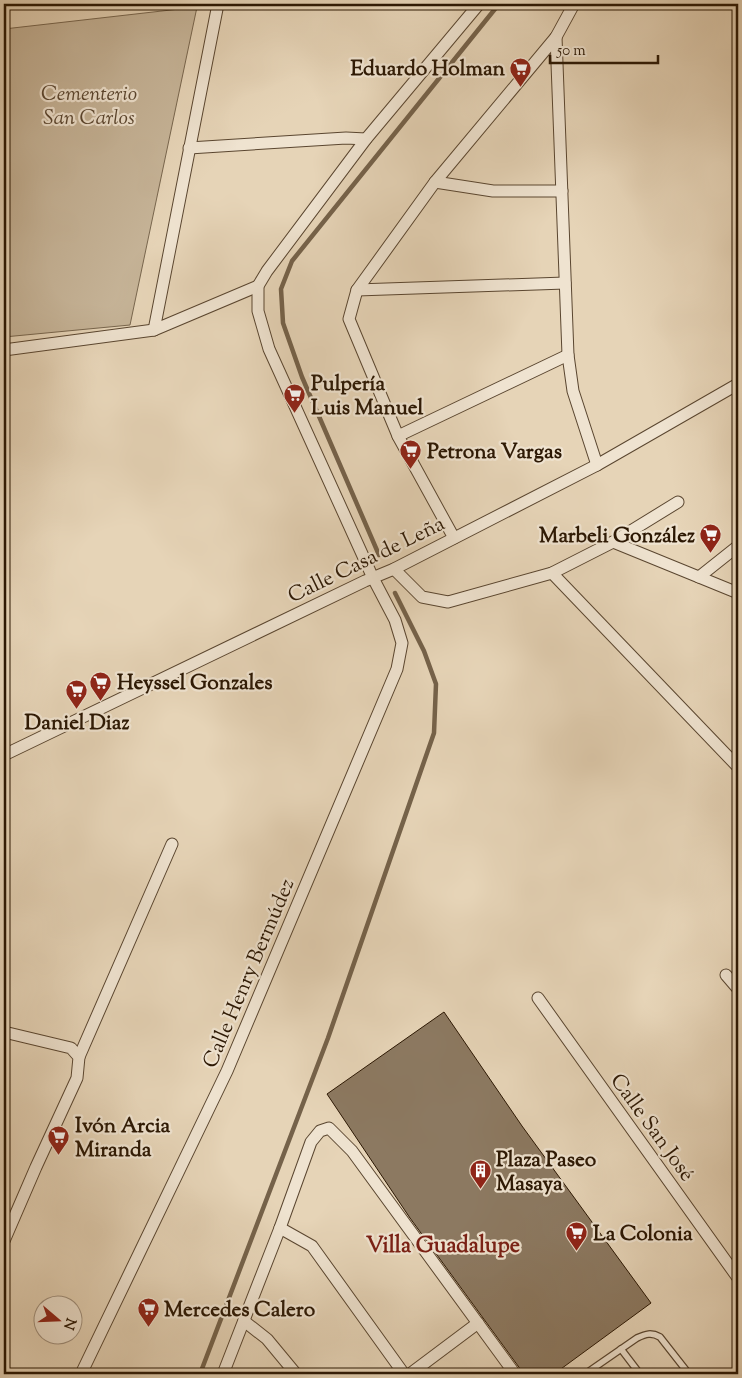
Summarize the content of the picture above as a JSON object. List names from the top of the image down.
{
  "streets": {
    "street": ["Calle Casa de Leña", "Calle Henry Bermúdez", "Calle San José"]
  },
  "crossings": [
    ["Calle Casa de Leña", "Calle Henry Bermúdez"]
  ],
  "districts": ["Villa Guadalupe"],
  "parks": ["Cementerio San Carlos"],
  "places": {
    "supermarket": [
      "Eduardo Holman",
      "Pulpería Luis Manuel",
      "Petrona Vargas",
      "Marbeli González",
      "Heyssel Gonzales",
      "Daniel Diaz",
      "Ivón Arcia Miranda",
      "La Colonia",
      "Mercedes Calero"
    ],
    "building": ["Plaza Paseo Masaya"]
  },
  "scale_bar": "50 m",
  "north": "right"
}
